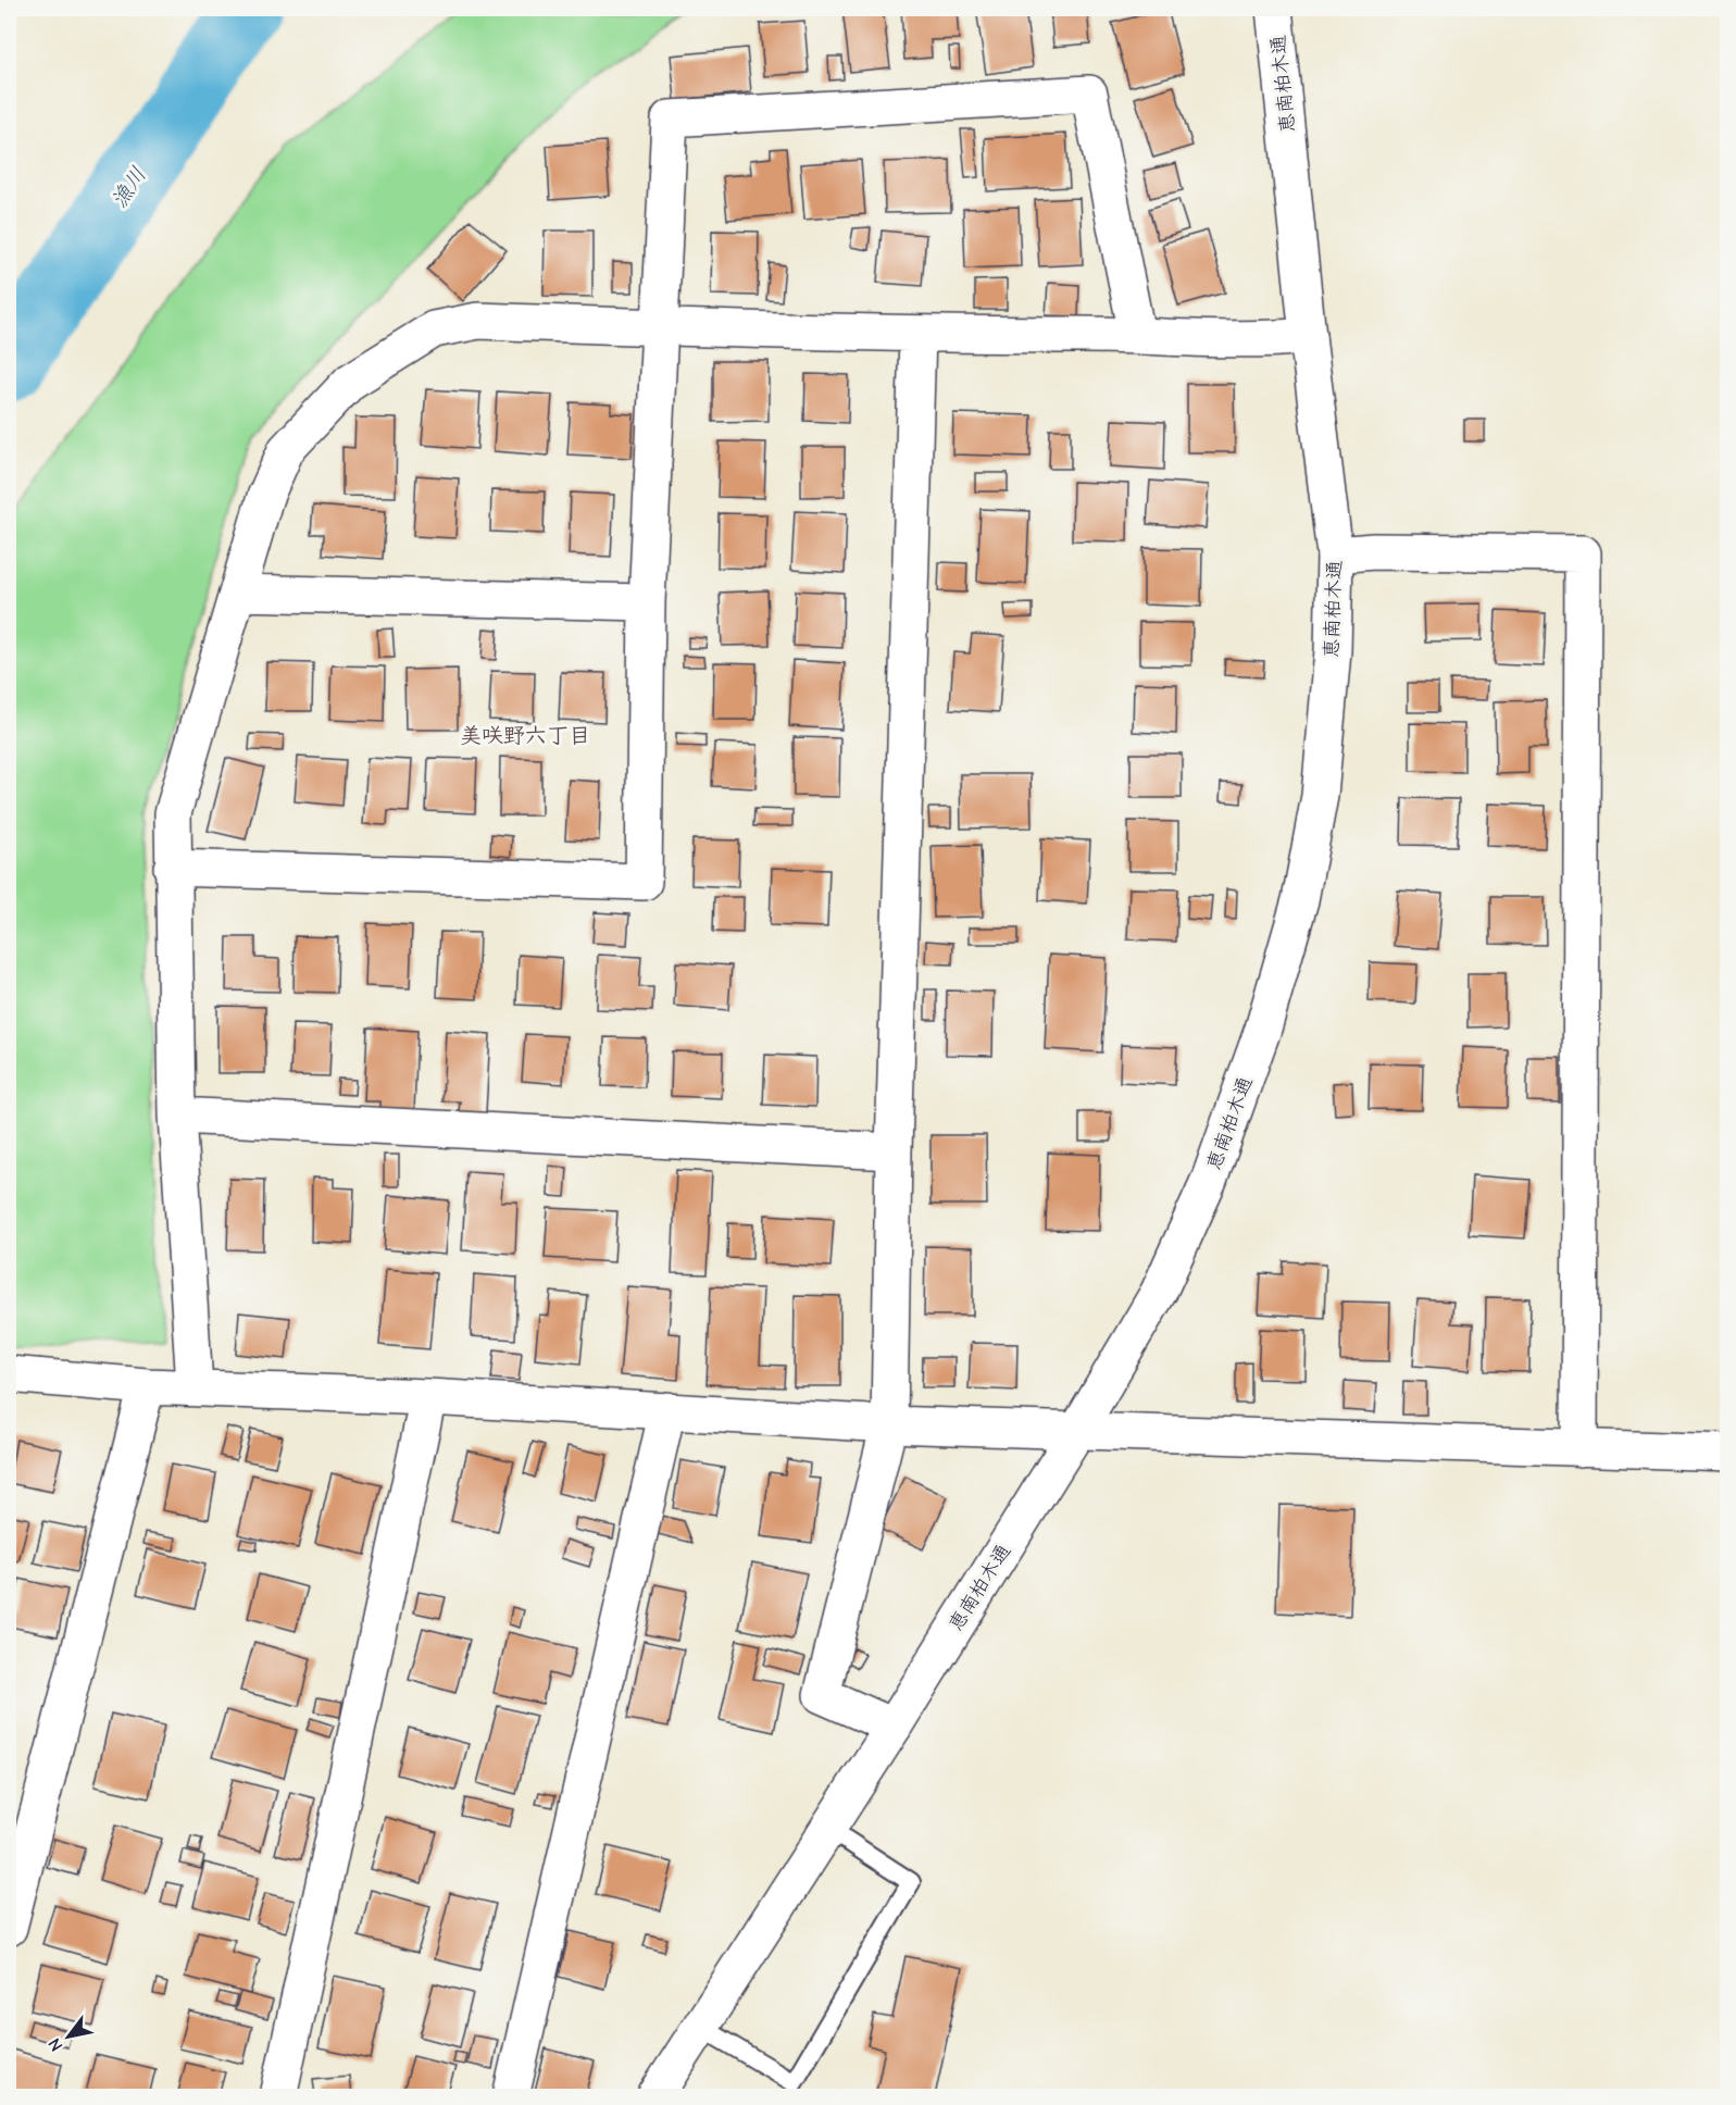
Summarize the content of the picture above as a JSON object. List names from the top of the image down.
{
  "streets": {
    "street": ["恵南柏木通"]
  },
  "districts": ["美咲野六丁目"],
  "water": ["漁川"],
  "north": "bottom left"
}
